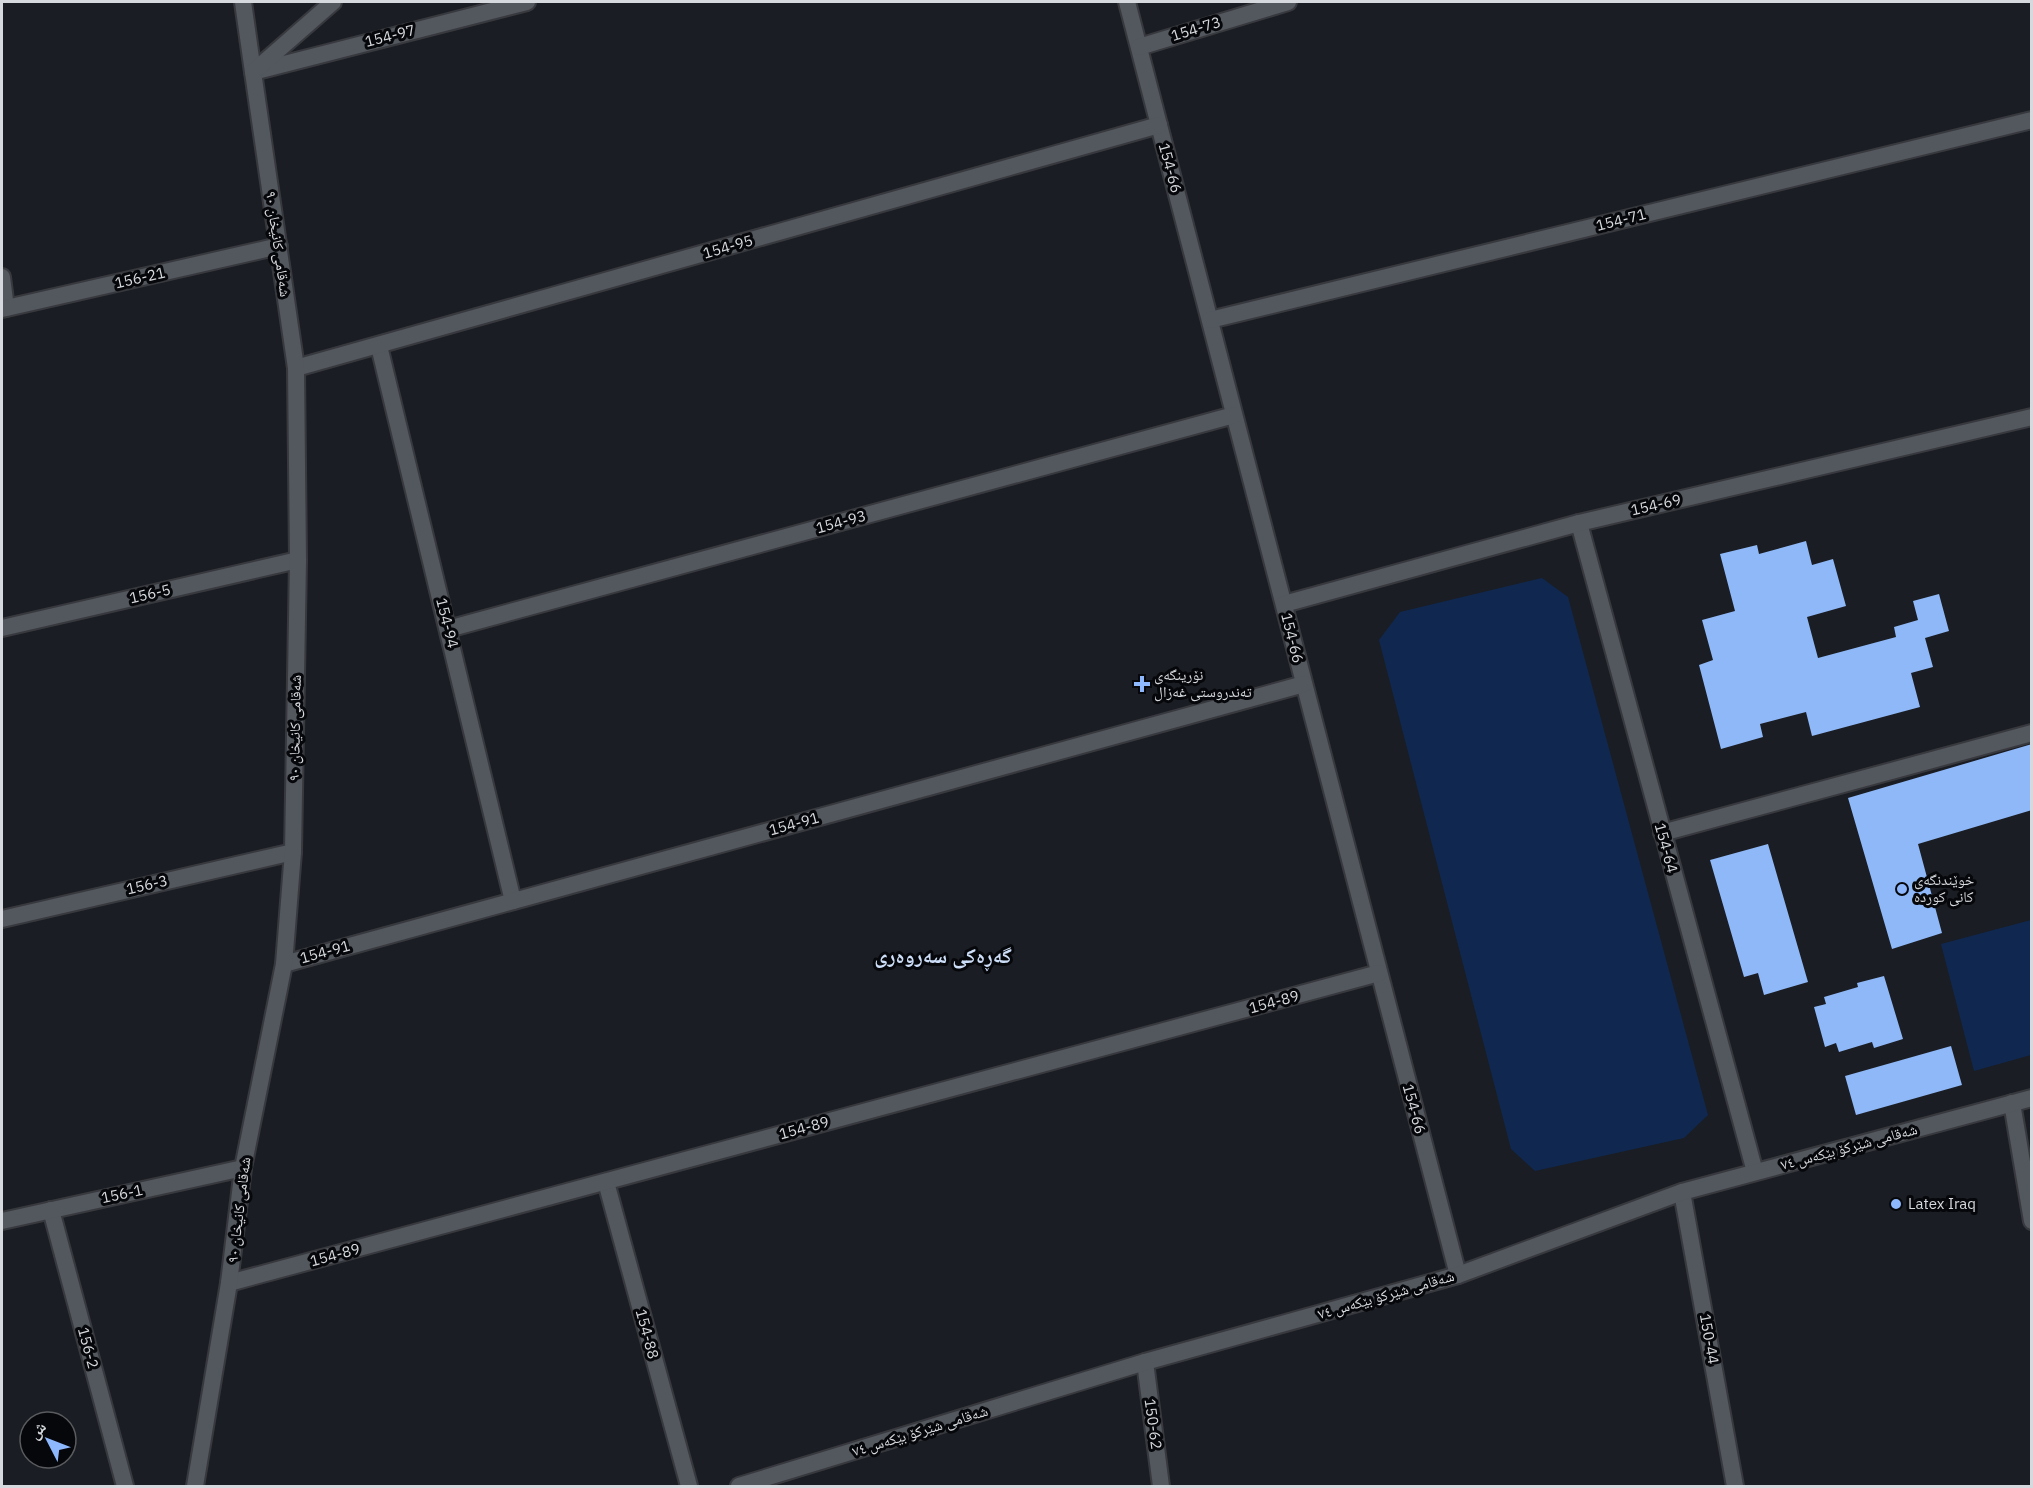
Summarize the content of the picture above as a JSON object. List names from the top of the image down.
{
  "streets": {
    "street": [
      "154-73",
      "154-97",
      "154-66",
      "154-71",
      "شەقامی کانیخان ٩٠",
      "154-95",
      "156-21",
      "154-69",
      "154-93",
      "156-5",
      "154-94",
      "154-91",
      "154-64",
      "156-3",
      "154-89",
      "شەقامی شێرکۆ بێکەس ٧٤",
      "156-1",
      "154-88",
      "150-44",
      "156-2",
      "150-62"
    ]
  },
  "crossings": [
    ["154-73", "154-66"],
    ["154-97", "شەقامی کانیخان ٩٠"],
    ["154-66", "154-71"],
    ["154-66", "154-95"],
    ["154-66", "154-69"],
    ["154-66", "154-93"],
    ["154-66", "154-91"],
    ["154-66", "154-89"],
    ["154-66", "شەقامی شێرکۆ بێکەس ٧٤"],
    ["شەقامی کانیخان ٩٠", "154-95"],
    ["شەقامی کانیخان ٩٠", "156-21"],
    ["شەقامی کانیخان ٩٠", "156-5"],
    ["شەقامی کانیخان ٩٠", "154-91"],
    ["شەقامی کانیخان ٩٠", "156-3"],
    ["شەقامی کانیخان ٩٠", "154-89"],
    ["شەقامی کانیخان ٩٠", "156-1"],
    ["154-95", "154-94"],
    ["154-69", "154-64"],
    ["154-93", "154-94"],
    ["154-94", "154-91"],
    ["154-64", "شەقامی شێرکۆ بێکەس ٧٤"],
    ["154-89", "154-88"],
    ["شەقامی شێرکۆ بێکەس ٧٤", "150-44"],
    ["شەقامی شێرکۆ بێکەس ٧٤", "150-62"],
    ["156-1", "156-2"]
  ],
  "districts": ["گەڕەکی سەروەری"],
  "places": {
    "health": ["نۆرینگەی تەندروستی غەزال"],
    "other": ["خوێندنگەی کانی کوردە", "Latex Iraq"]
  },
  "north": "top left"
}
